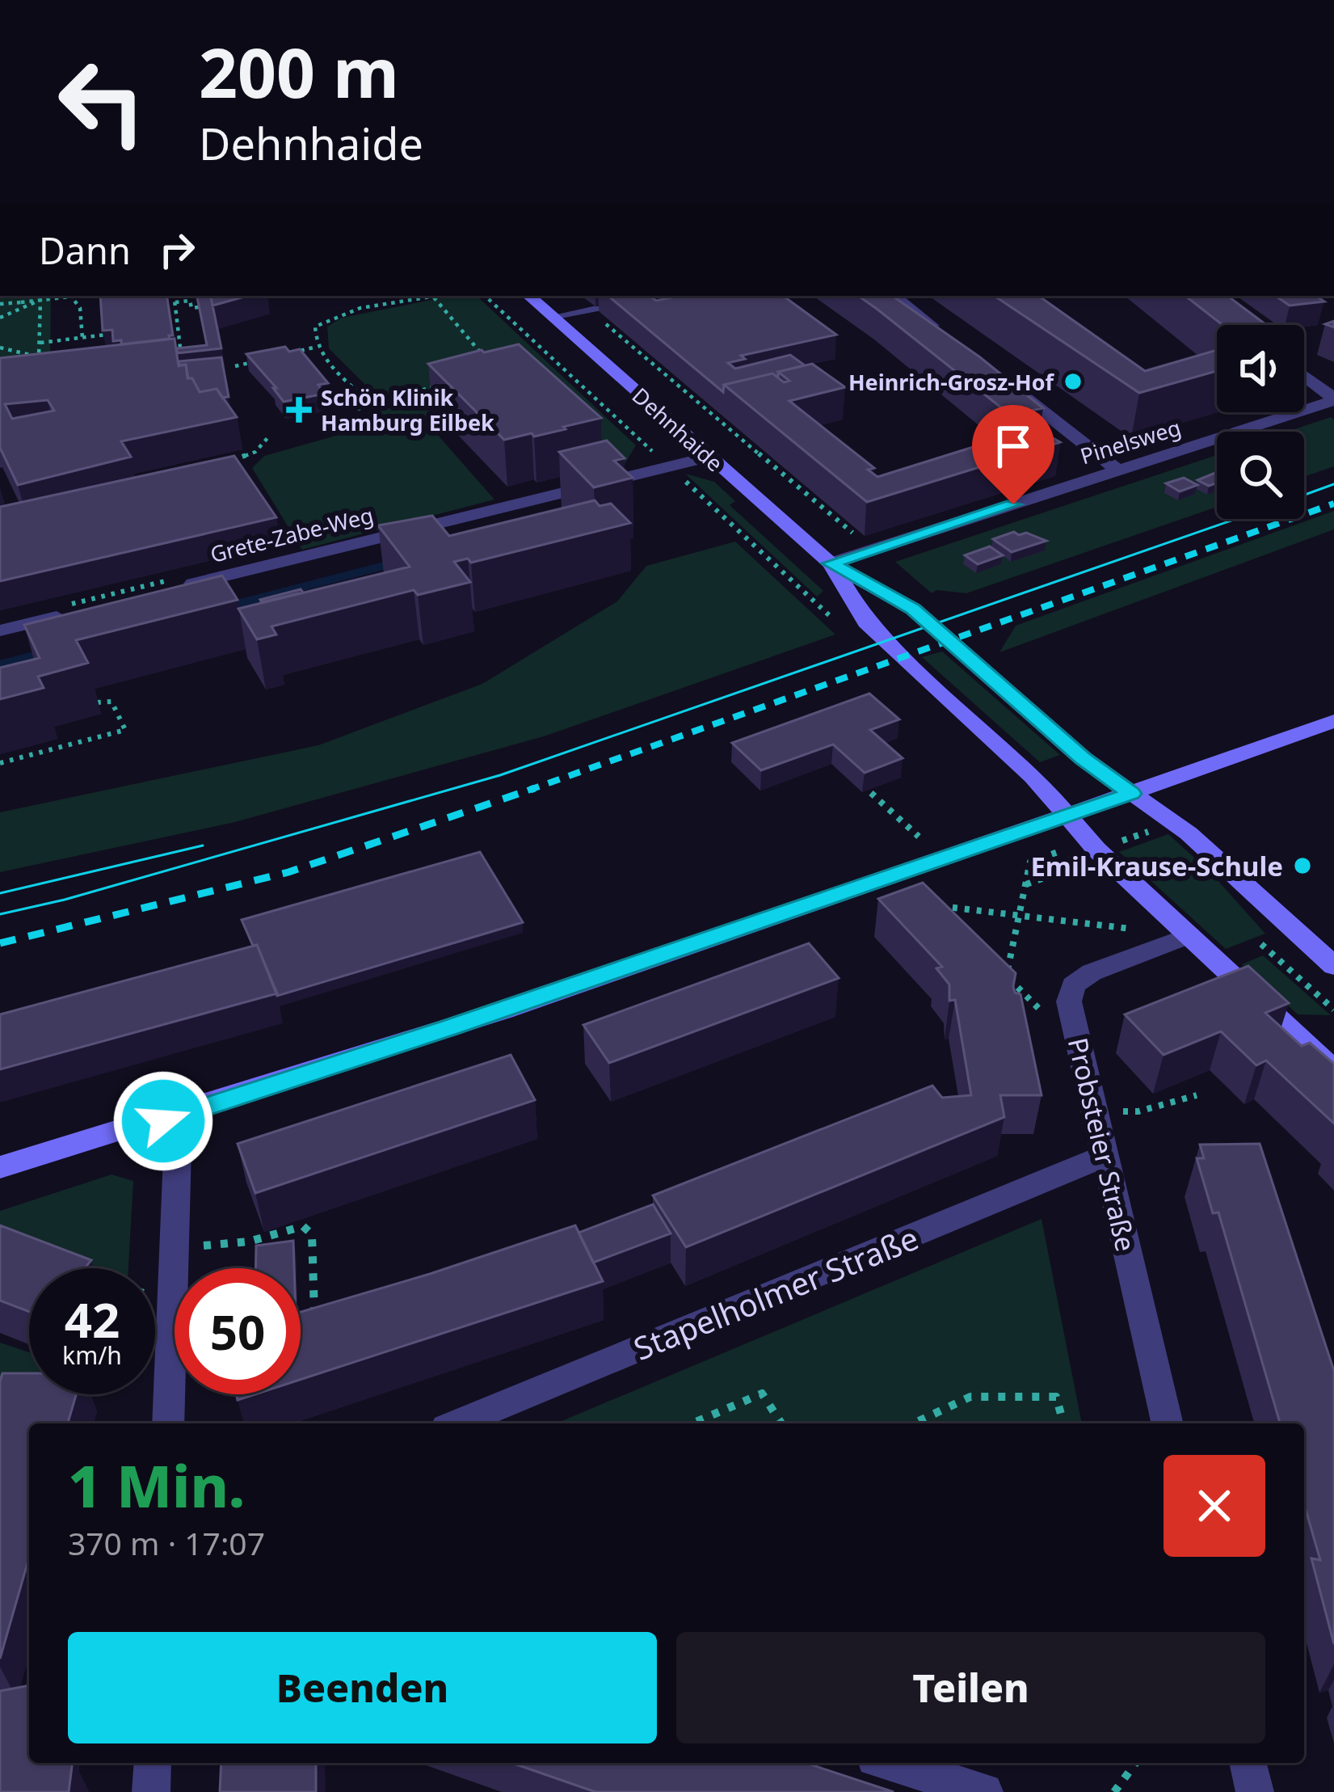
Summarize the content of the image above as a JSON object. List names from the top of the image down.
{
  "streets": {
    "main road": ["Dehnhaide"],
    "street": [
      "Pinelsweg",
      "Grete-Zabe-Weg",
      "Probsteier Straße",
      "Stapelholmer Straße"
    ]
  },
  "crossings": [
    ["Dehnhaide", "Pinelsweg"],
    ["Dehnhaide", "Grete-Zabe-Weg"],
    ["Dehnhaide", "Probsteier Straße"],
    ["Probsteier Straße", "Stapelholmer Straße"]
  ],
  "places": {
    "other": ["Heinrich-Grosz-Hof", "Emil-Krause-Schule"],
    "health": ["Schön Klinik Hamburg Eilbek"]
  },
  "page": {
    "turn": ["200 m", "Dehnhaide"],
    "then": "Dann",
    "speed": "42 km/h",
    "limit": "50",
    "heading": ["1 Min.", "370 m · 17:07"],
    "buttons": ["Beenden", "Teilen"]
  }
}
